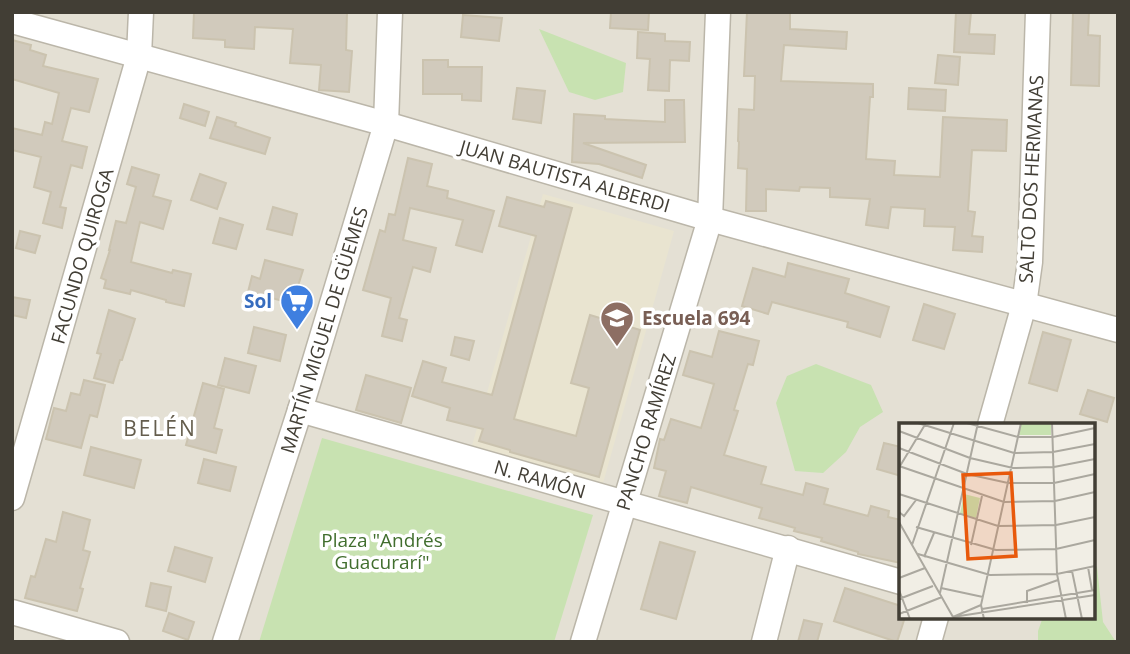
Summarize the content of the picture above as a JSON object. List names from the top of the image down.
{
  "streets": {
    "street": [
      "JUAN BAUTISTA ALBERDI",
      "SALTO DOS HERMANAS",
      "FACUNDO QUIROGA",
      "MARTÍN MIGUEL DE GÜEMES",
      "PANCHO RAMÍREZ",
      "N. RAMÓN"
    ]
  },
  "crossings": [
    ["JUAN BAUTISTA ALBERDI", "SALTO DOS HERMANAS"],
    ["JUAN BAUTISTA ALBERDI", "FACUNDO QUIROGA"],
    ["JUAN BAUTISTA ALBERDI", "MARTÍN MIGUEL DE GÜEMES"],
    ["JUAN BAUTISTA ALBERDI", "PANCHO RAMÍREZ"],
    ["MARTÍN MIGUEL DE GÜEMES", "N. RAMÓN"],
    ["PANCHO RAMÍREZ", "N. RAMÓN"]
  ],
  "districts": ["BELÉN"],
  "parks": ["Plaza \"Andrés Guacurarí\""],
  "places": {
    "supermarket": ["Sol"],
    "school or university": ["Escuela 694"]
  }
}
